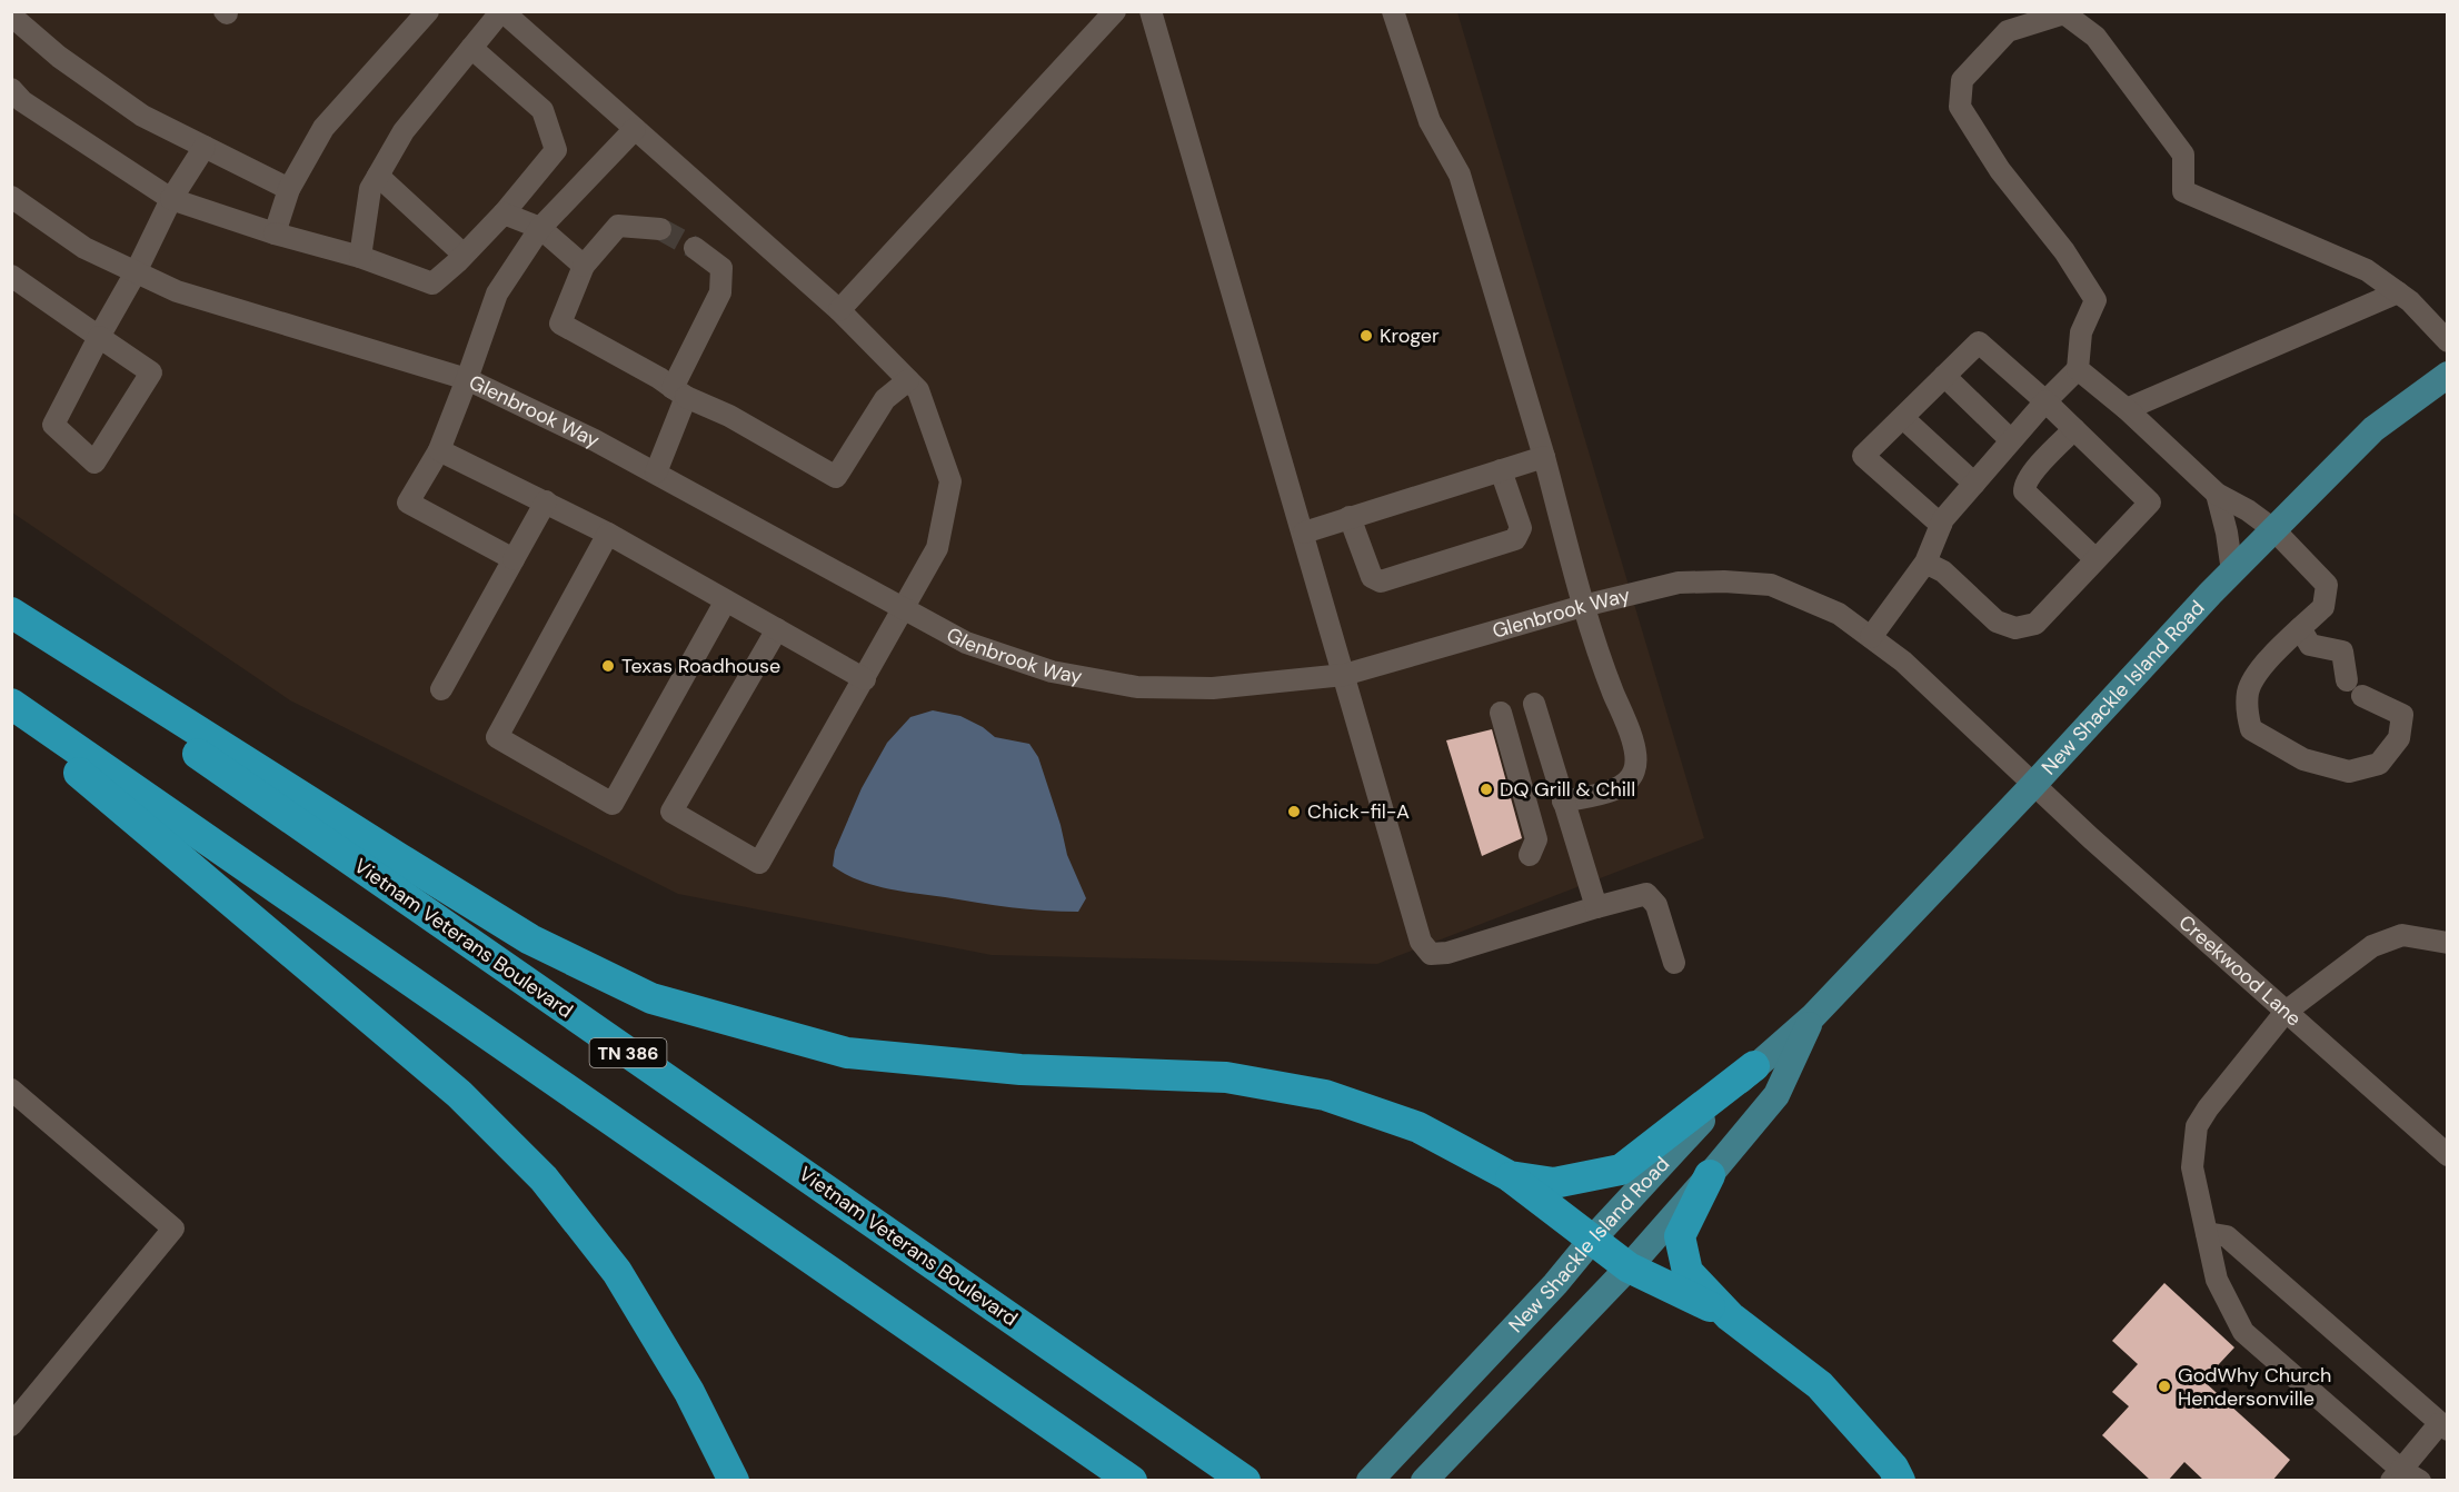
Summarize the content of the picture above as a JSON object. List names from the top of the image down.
{
  "streets": {
    "highway": ["Vietnam Veterans Boulevard", "TN 386"],
    "main road": ["New Shackle Island Road"],
    "street": ["Glenbrook Way", "Creekwood Lane"]
  },
  "crossings": [
    ["Glenbrook Way", "New Shackle Island Road"],
    ["Glenbrook Way", "Creekwood Lane"],
    ["New Shackle Island Road", "Creekwood Lane"]
  ],
  "places": [
    "Kroger",
    "Texas Roadhouse",
    "DQ Grill & Chill",
    "Chick-fil-A",
    "GodWhy Church Hendersonville"
  ]
}
